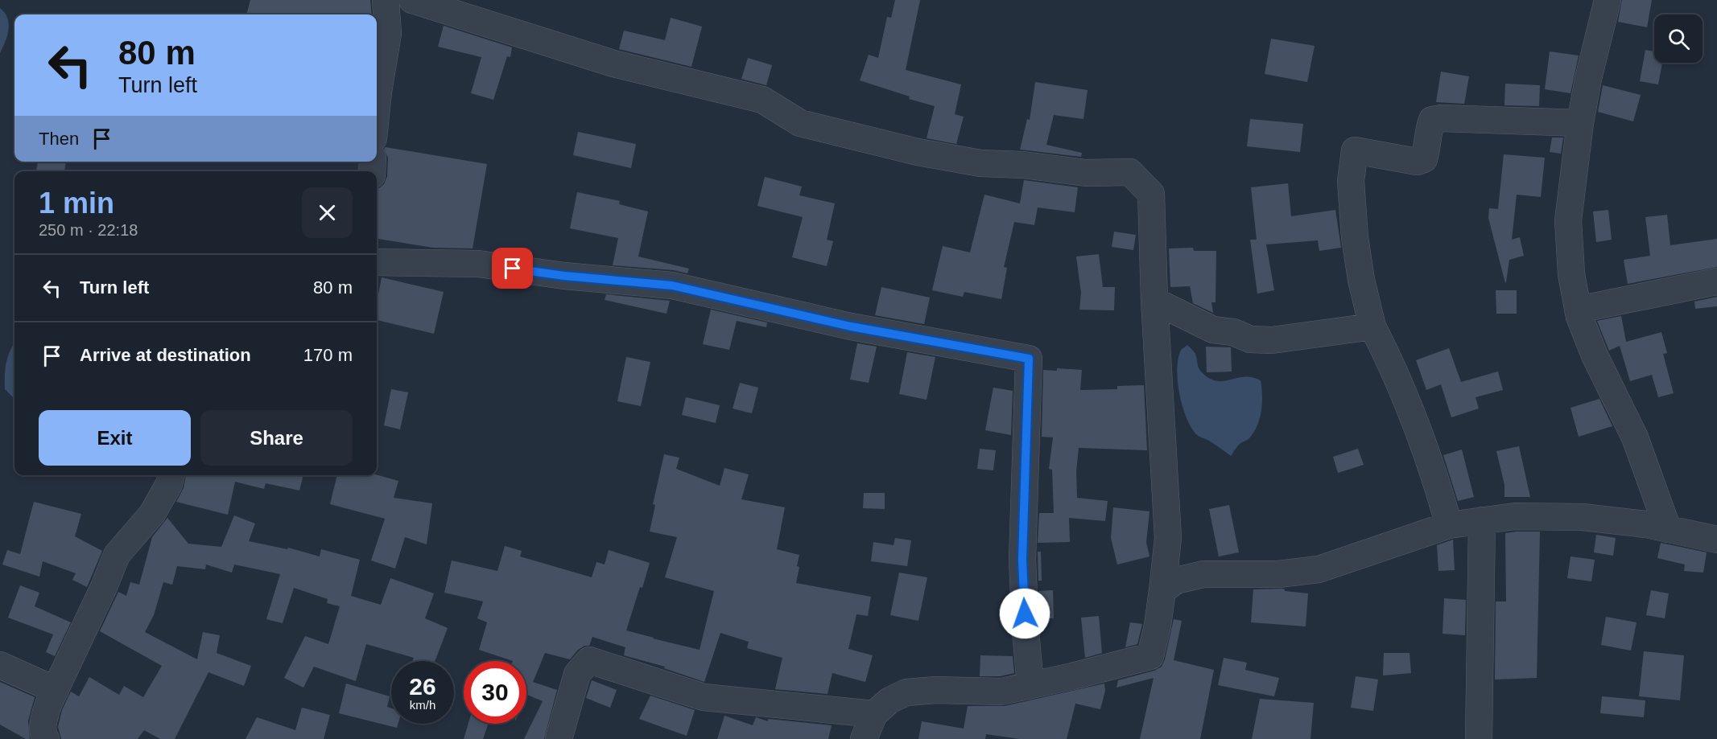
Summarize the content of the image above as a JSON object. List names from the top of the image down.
{
  "page": {
    "turn": ["80 m", "Turn left"],
    "then": "Then",
    "heading": ["1 min", "250 m · 22:18"],
    "list": [
      {
        "name": "Turn left",
        "value": "80 m"
      },
      {
        "name": "Arrive at destination",
        "value": "170 m"
      }
    ],
    "buttons": ["Exit", "Share"],
    "speed": "26 km/h",
    "limit": "30"
  }
}
